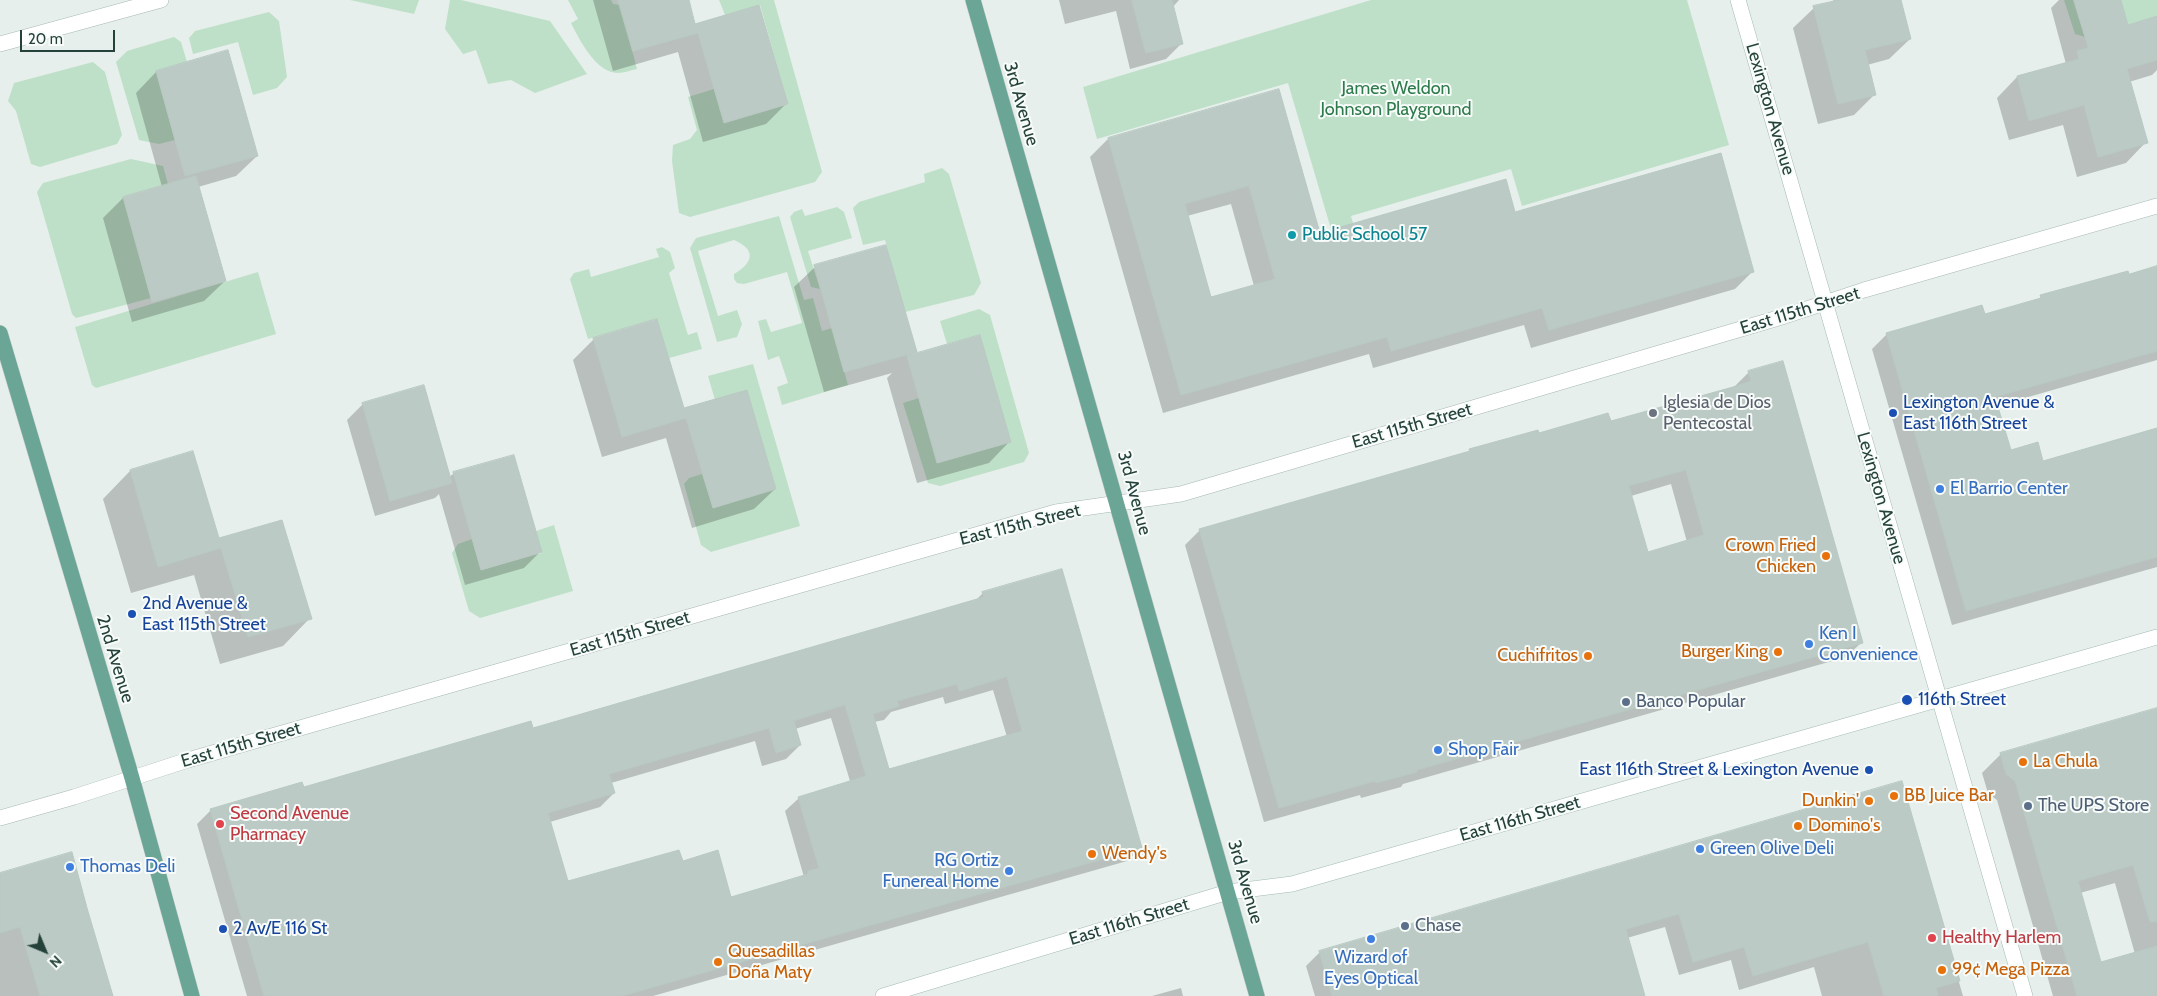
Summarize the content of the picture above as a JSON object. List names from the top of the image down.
{
  "streets": {
    "main road": ["3rd Avenue", "2nd Avenue"],
    "street": ["Lexington Avenue", "East 115th Street", "East 116th Street"]
  },
  "crossings": [
    ["3rd Avenue", "East 115th Street"],
    ["3rd Avenue", "East 116th Street"],
    ["Lexington Avenue", "East 115th Street"],
    ["Lexington Avenue", "East 116th Street"],
    ["East 115th Street", "2nd Avenue"]
  ],
  "parks": ["James Weldon Johnson Playground"],
  "places": [
    "Public School 57",
    "Iglesia de Dios Pentecostal",
    "Lexington Avenue & East 116th Street",
    "El Barrio Center",
    "Crown Fried Chicken",
    "2nd Avenue & East 115th Street",
    "Ken I Convenience",
    "Burger King",
    "Cuchifritos",
    "116th Street",
    "Banco Popular",
    "Shop Fair",
    "La Chula",
    "East 116th Street & Lexington Avenue",
    "BB Juice Bar",
    "Dunkin'",
    "The UPS Store",
    "Second Avenue Pharmacy",
    "Domino's",
    "Green Olive Deli",
    "Wendy's",
    "Thomas Deli",
    "RG Ortiz Funereal Home",
    "Chase",
    "2 Av/E 116 St",
    "Healthy Harlem",
    "Wizard of Eyes Optical",
    "Quesadillas Doña Maty",
    "99¢ Mega Pizza"
  ],
  "scale_bar": "20 m",
  "north": "bottom right"
}
